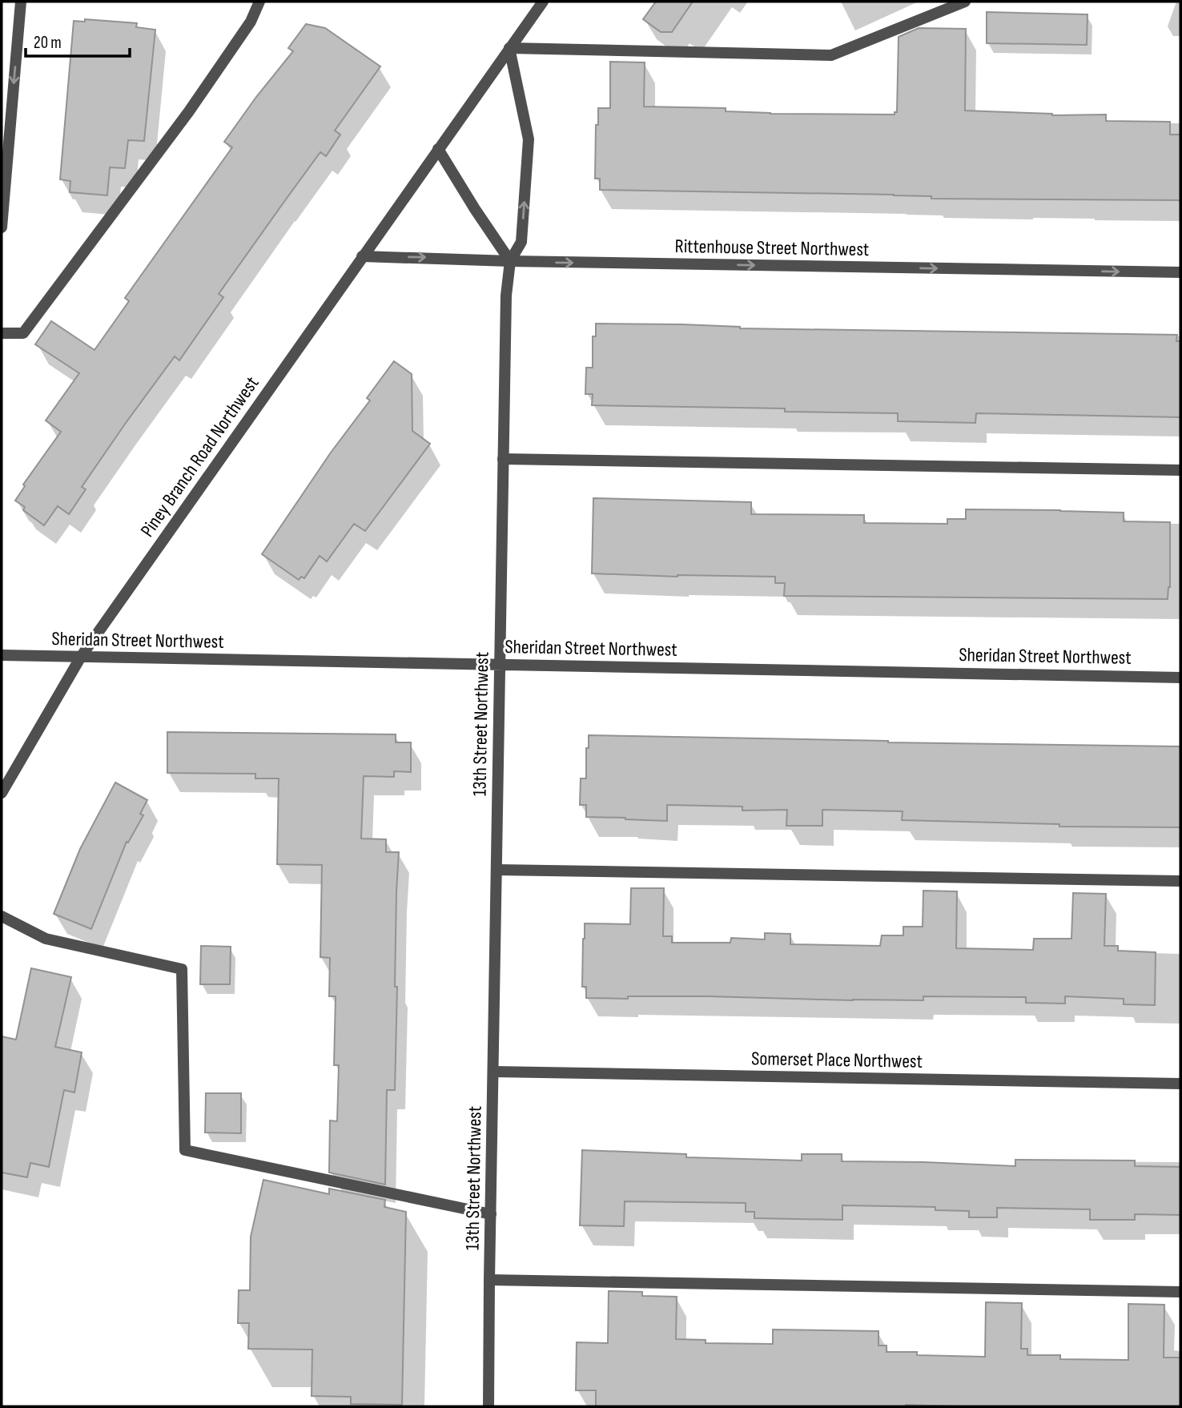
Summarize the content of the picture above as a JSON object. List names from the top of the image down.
{
  "streets": {
    "street": [
      "Rittenhouse Street Northwest",
      "Piney Branch Road Northwest",
      "Sheridan Street Northwest",
      "13th Street Northwest",
      "Somerset Place Northwest"
    ]
  },
  "crossings": [
    ["Rittenhouse Street Northwest", "Piney Branch Road Northwest"],
    ["Rittenhouse Street Northwest", "13th Street Northwest"],
    ["Piney Branch Road Northwest", "Sheridan Street Northwest"],
    ["Sheridan Street Northwest", "13th Street Northwest"],
    ["13th Street Northwest", "Somerset Place Northwest"]
  ],
  "one_way": ["Rittenhouse Street Northwest"],
  "scale_bar": "20 m"
}
